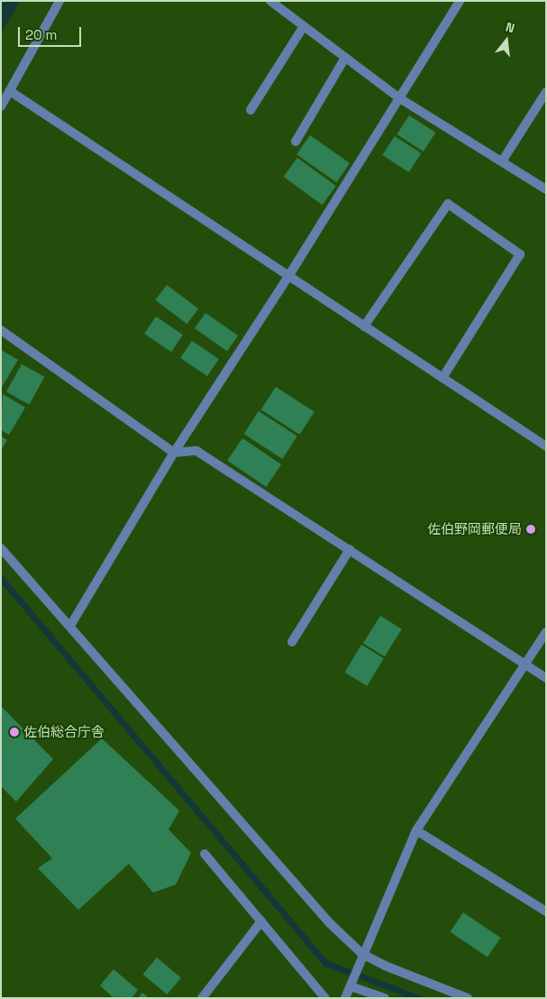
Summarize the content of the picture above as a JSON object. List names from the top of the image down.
{
  "places": ["佐伯野岡郵便局", "佐伯総合庁舎"],
  "scale_bar": "20 m",
  "north": "top"
}
